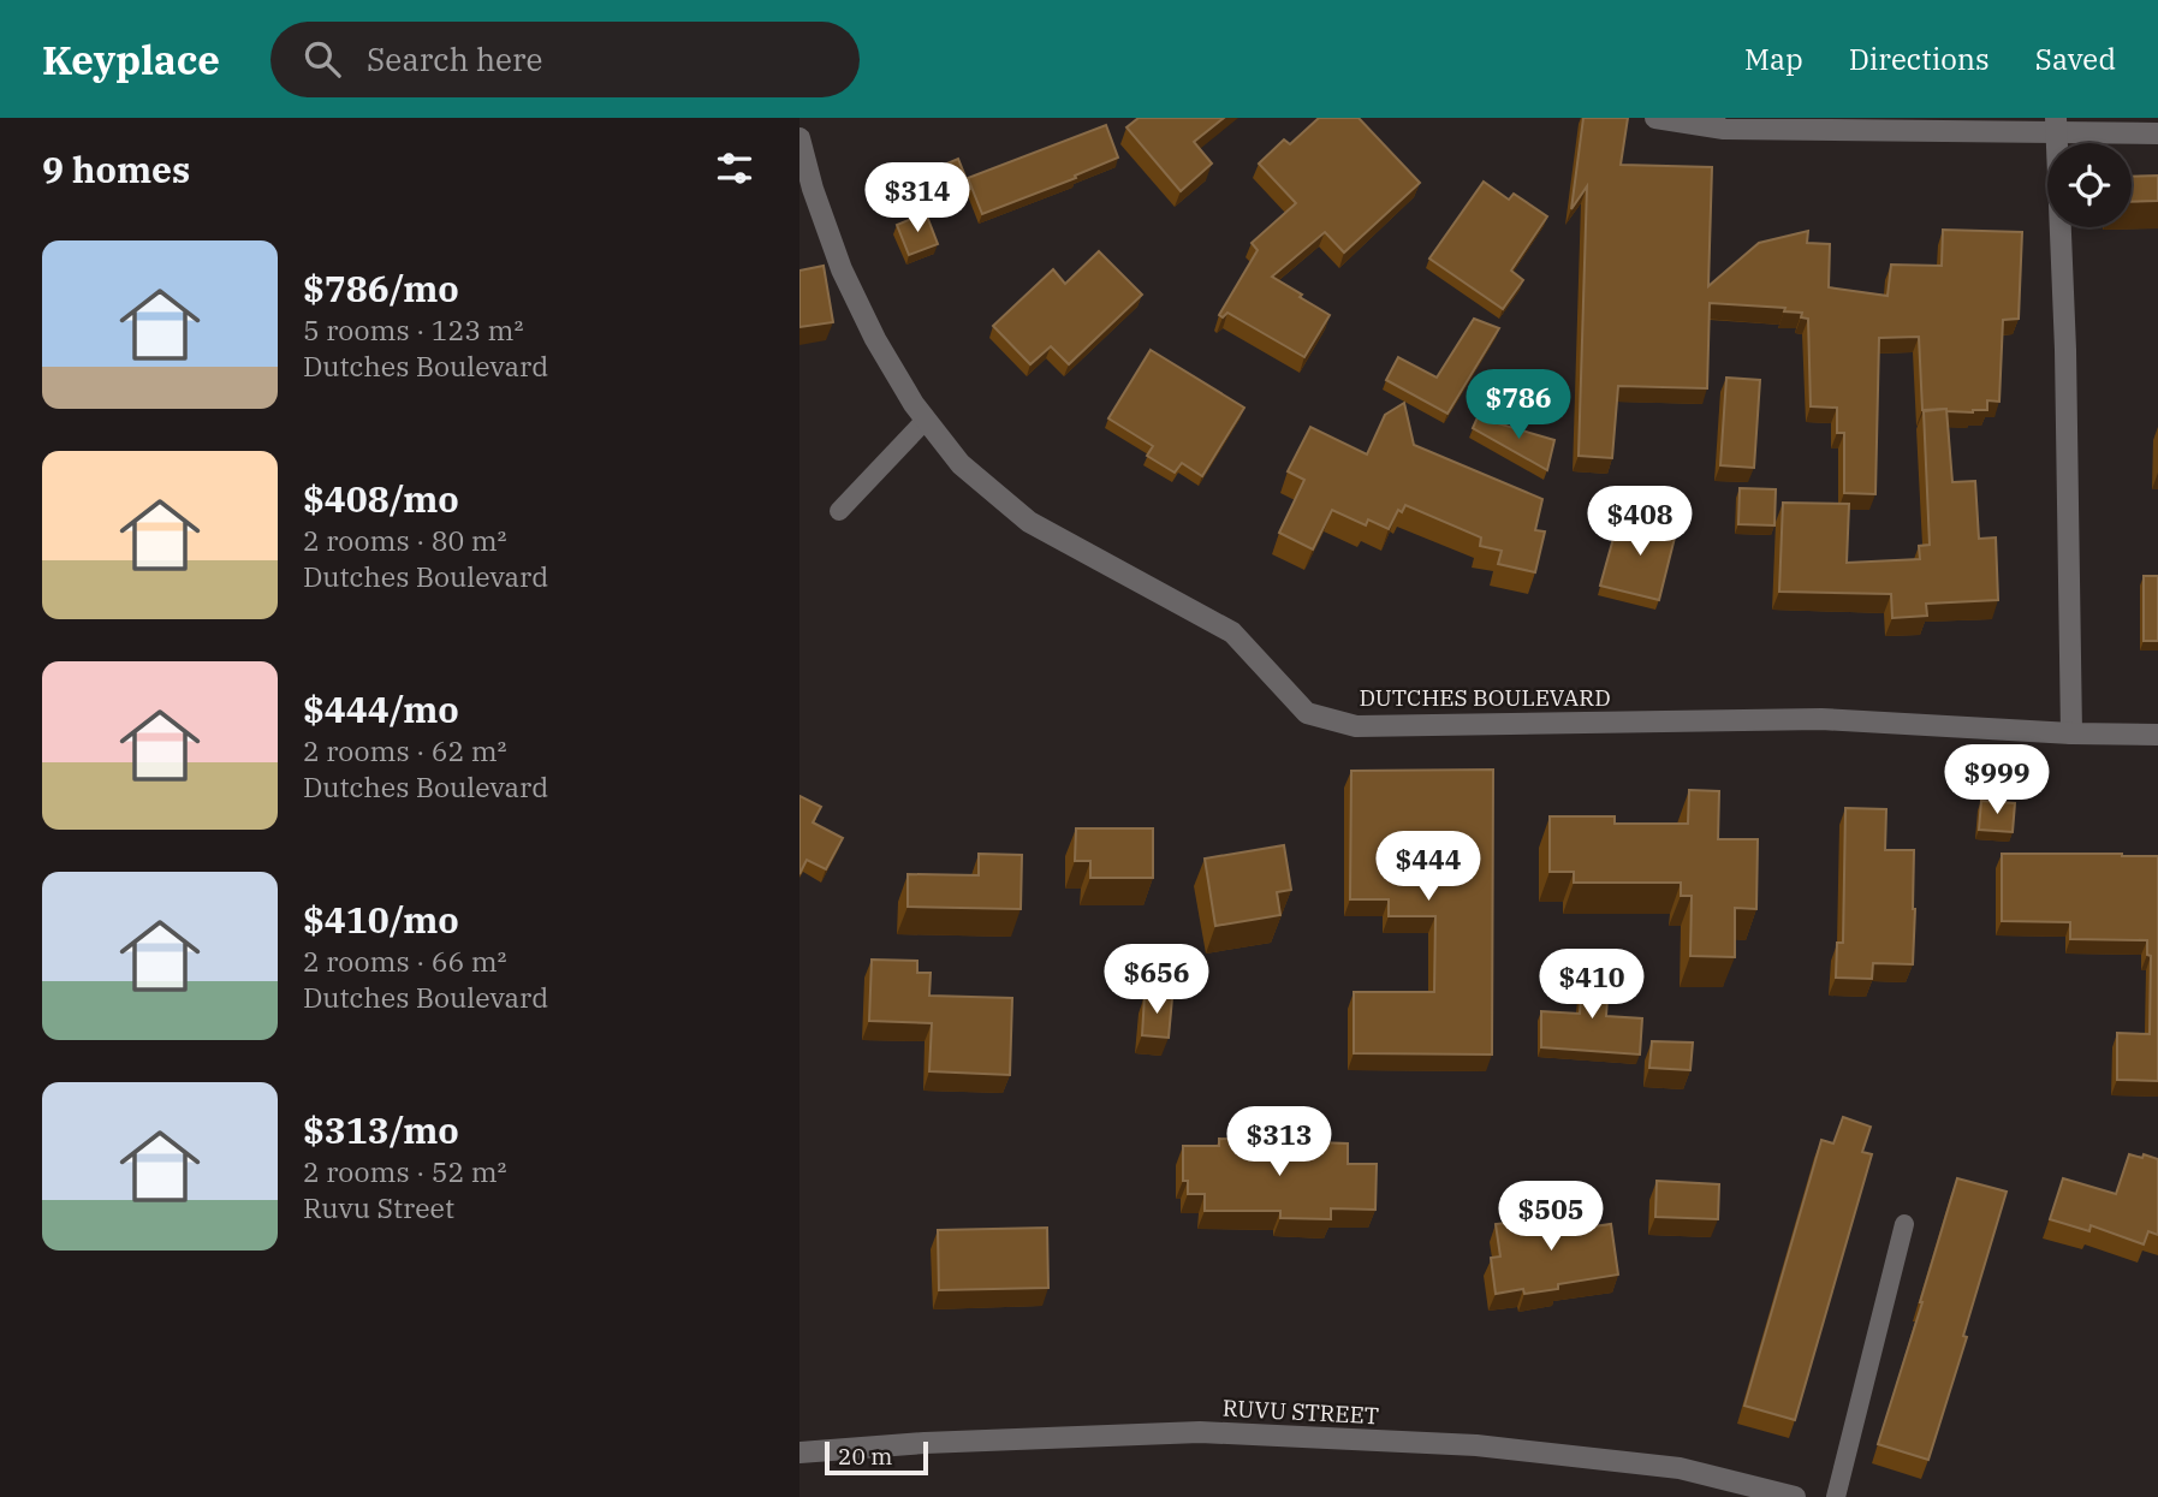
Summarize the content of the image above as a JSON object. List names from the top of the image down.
{
  "streets": {
    "street": ["DUTCHES BOULEVARD", "RUVU STREET"]
  },
  "scale_bar": "20 m",
  "page": {
    "header": "Keyplace",
    "search": "Search here",
    "nav": ["Map", "Directions", "Saved"],
    "heading": "9 homes",
    "price": [
      "$314",
      "$786",
      "$408",
      "$999",
      "$444",
      "$656",
      "$410",
      "$313",
      "$505"
    ],
    "list": [
      {
        "name": "$786/mo",
        "note": "5 rooms · 123 m² · Dutches Boulevard"
      },
      {
        "name": "$408/mo",
        "note": "2 rooms · 80 m² · Dutches Boulevard"
      },
      {
        "name": "$444/mo",
        "note": "2 rooms · 62 m² · Dutches Boulevard"
      },
      {
        "name": "$410/mo",
        "note": "2 rooms · 66 m² · Dutches Boulevard"
      },
      {
        "name": "$313/mo",
        "note": "2 rooms · 52 m² · Ruvu Street"
      }
    ],
    "scale": "20 m"
  }
}
